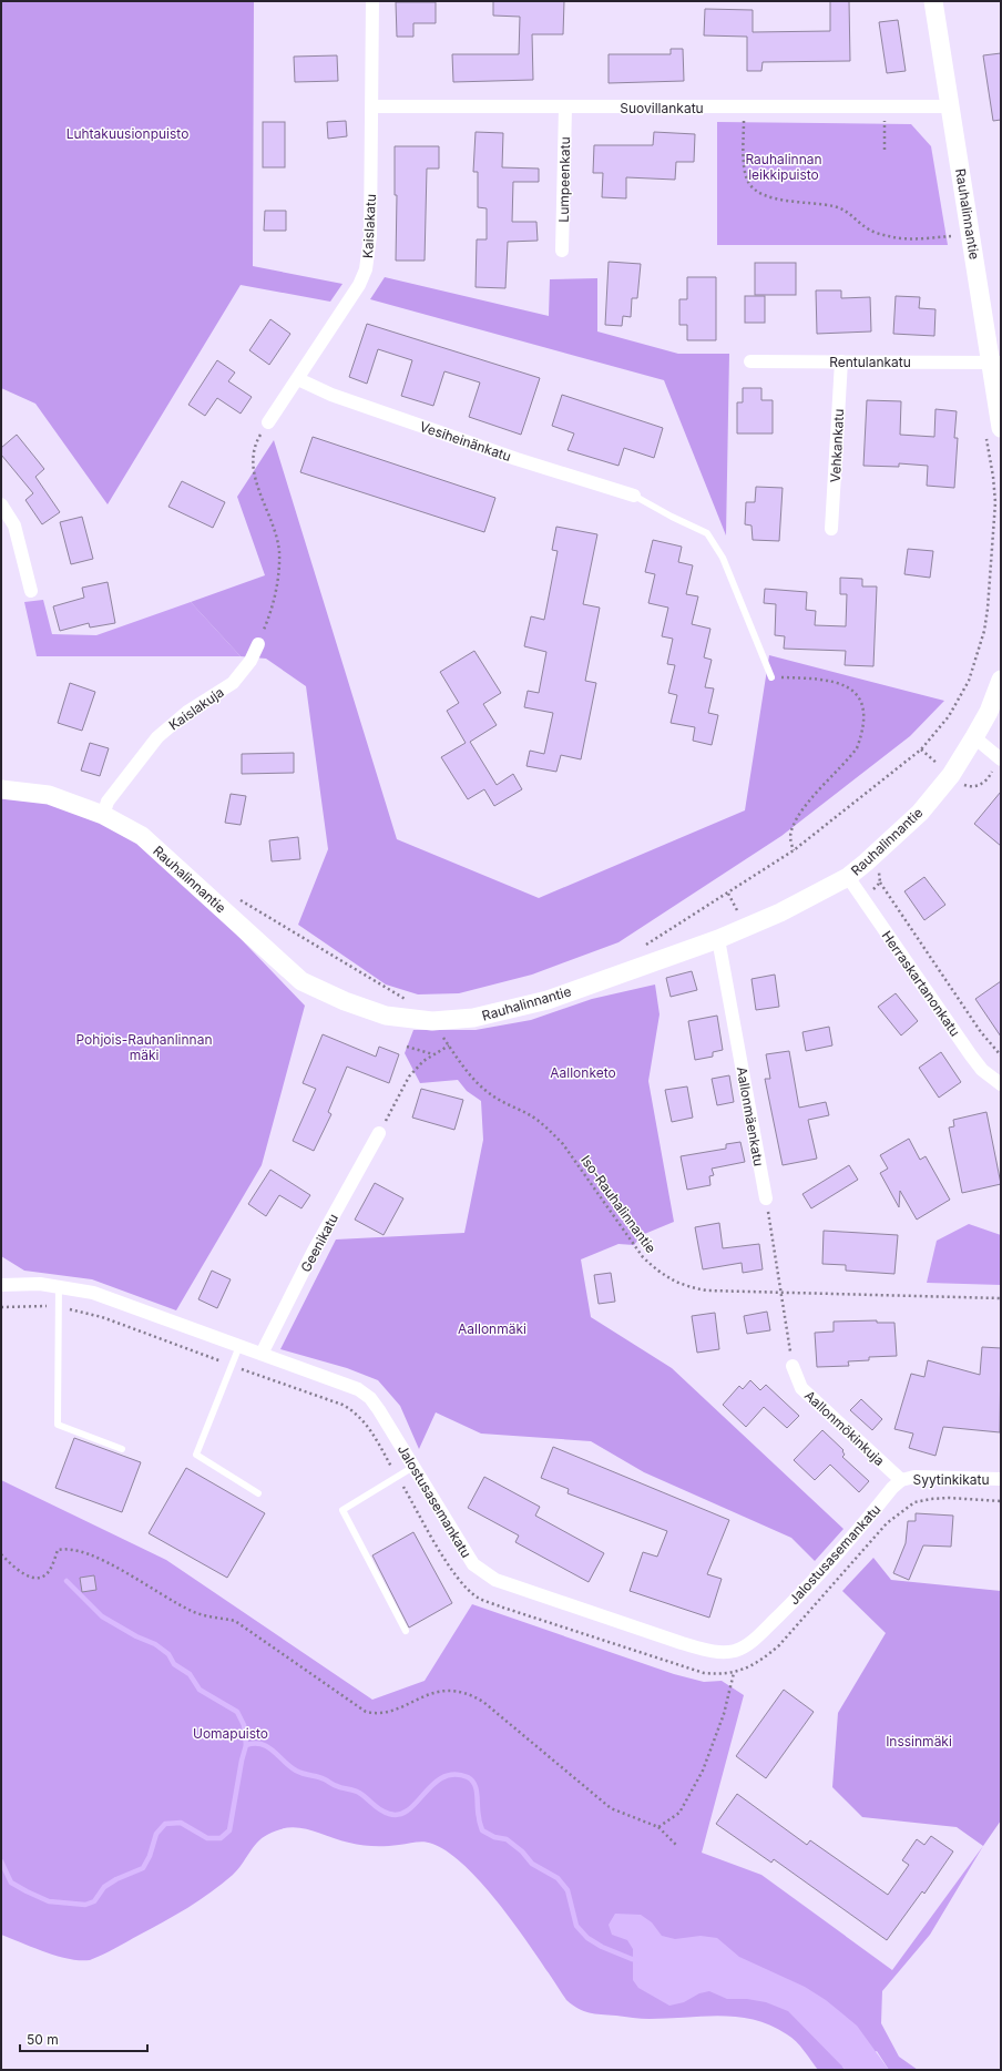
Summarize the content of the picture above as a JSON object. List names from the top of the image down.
{
  "streets": {
    "street": [
      "Suovillankatu",
      "Lumpeenkatu",
      "Rauhalinnantie",
      "Kaislakatu",
      "Rentulankatu",
      "Vesiheinänkatu",
      "Vehkankatu",
      "Kaislakuja",
      "Herraskartanonkatu",
      "Aallonmäenkatu",
      "Geenikatu",
      "Aallonmökinkuja",
      "Syytinkikatu",
      "Jalostusasemankatu"
    ],
    "path": ["Iso-Rauhalinnantie"]
  },
  "crossings": [
    ["Suovillankatu", "Lumpeenkatu"],
    ["Suovillankatu", "Rauhalinnantie"],
    ["Suovillankatu", "Kaislakatu"],
    ["Rauhalinnantie", "Rentulankatu"],
    ["Rauhalinnantie", "Kaislakuja"],
    ["Rauhalinnantie", "Herraskartanonkatu"],
    ["Rauhalinnantie", "Aallonmäenkatu"],
    ["Rauhalinnantie", "Iso-Rauhalinnantie"],
    ["Kaislakatu", "Vesiheinänkatu"],
    ["Rentulankatu", "Vehkankatu"],
    ["Geenikatu", "Jalostusasemankatu"],
    ["Aallonmökinkuja", "Syytinkikatu"],
    ["Aallonmökinkuja", "Jalostusasemankatu"],
    ["Syytinkikatu", "Jalostusasemankatu"]
  ],
  "parks": [
    "Luhtakuusionpuisto",
    "Rauhalinnan leikkipuisto",
    "Pohjois-Rauhanlinnan mäki",
    "Aallonketo",
    "Aallonmäki",
    "Uomapuisto",
    "Inssinmäki"
  ],
  "scale_bar": "50 m"
}
